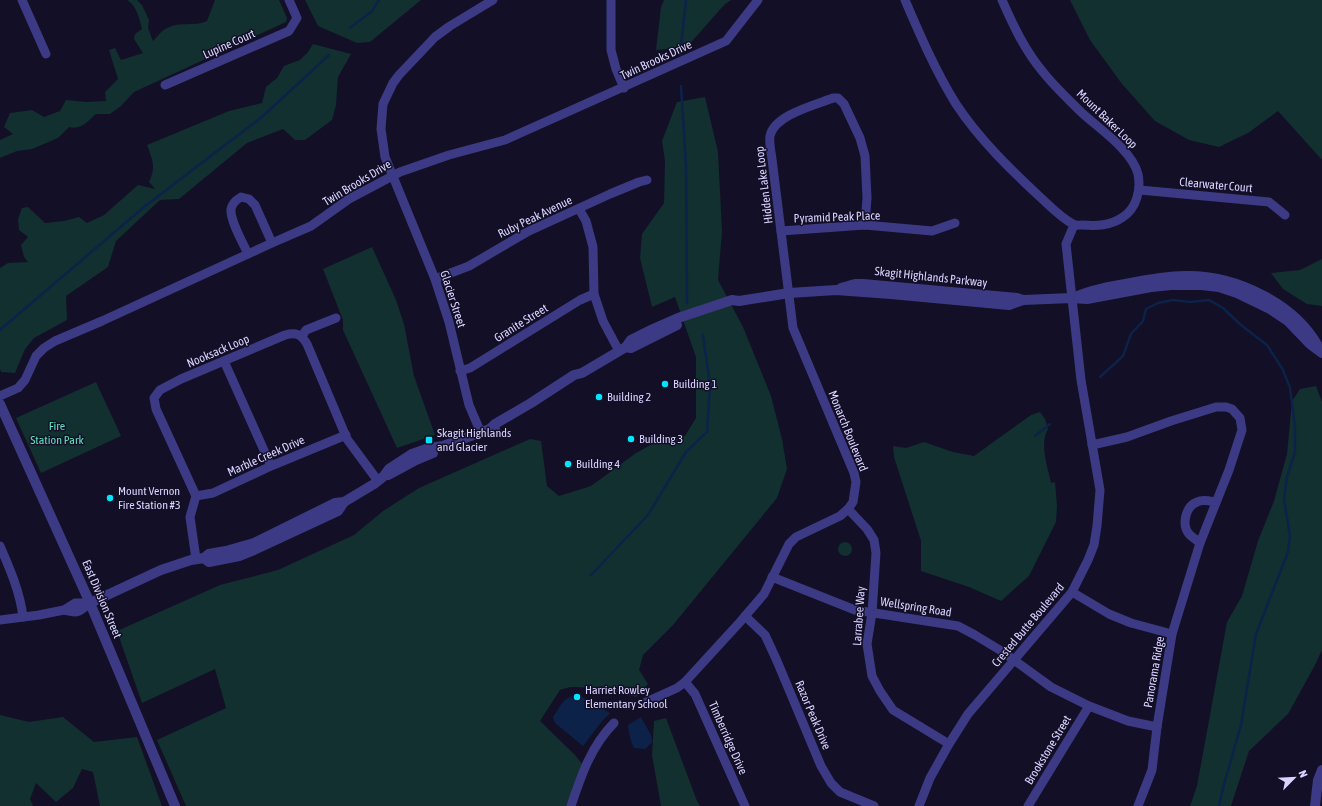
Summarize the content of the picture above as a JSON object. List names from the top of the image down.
{
  "streets": {
    "street": [
      "Lupine Court",
      "Twin Brooks Drive",
      "Mount Baker Loop",
      "Hidden Lake Loop",
      "Clearwater Court",
      "Ruby Peak Avenue",
      "Pyramid Peak Place",
      "Skagit Highlands Parkway",
      "Glacier Street",
      "Granite Street",
      "Nooksack Loop",
      "Monarch Boulevard",
      "Marble Creek Drive",
      "East Division Street",
      "Wellspring Road",
      "Larrabee Way",
      "Crested Butte Boulevard",
      "Panorama Ridge",
      "Razor Peak Drive",
      "Timberridge Drive",
      "Brookstone Street"
    ]
  },
  "crossings": [
    ["Twin Brooks Drive", "Glacier Street"],
    ["Mount Baker Loop", "Clearwater Court"],
    ["Hidden Lake Loop", "Pyramid Peak Place"],
    ["Ruby Peak Avenue", "Glacier Street"],
    ["Pyramid Peak Place", "Skagit Highlands Parkway"],
    ["Pyramid Peak Place", "Monarch Boulevard"],
    ["Skagit Highlands Parkway", "Glacier Street"],
    ["Skagit Highlands Parkway", "Monarch Boulevard"],
    ["Skagit Highlands Parkway", "East Division Street"],
    ["Skagit Highlands Parkway", "Crested Butte Boulevard"],
    ["Glacier Street", "Granite Street"],
    ["Nooksack Loop", "Marble Creek Drive"],
    ["Monarch Boulevard", "Larrabee Way"],
    ["Wellspring Road", "Larrabee Way"],
    ["Wellspring Road", "Crested Butte Boulevard"],
    ["Wellspring Road", "Panorama Ridge"],
    ["Wellspring Road", "Brookstone Street"],
    ["Larrabee Way", "Crested Butte Boulevard"],
    ["Crested Butte Boulevard", "Panorama Ridge"]
  ],
  "parks": ["Fire Station Park"],
  "places": {
    "other": [
      "Building 1",
      "Building 2",
      "Building 3",
      "Building 4",
      "Mount Vernon Fire Station #3",
      "Harriet Rowley Elementary School"
    ],
    "transit": ["Skagit Highlands and Glacier"]
  },
  "north": "top right"
}
